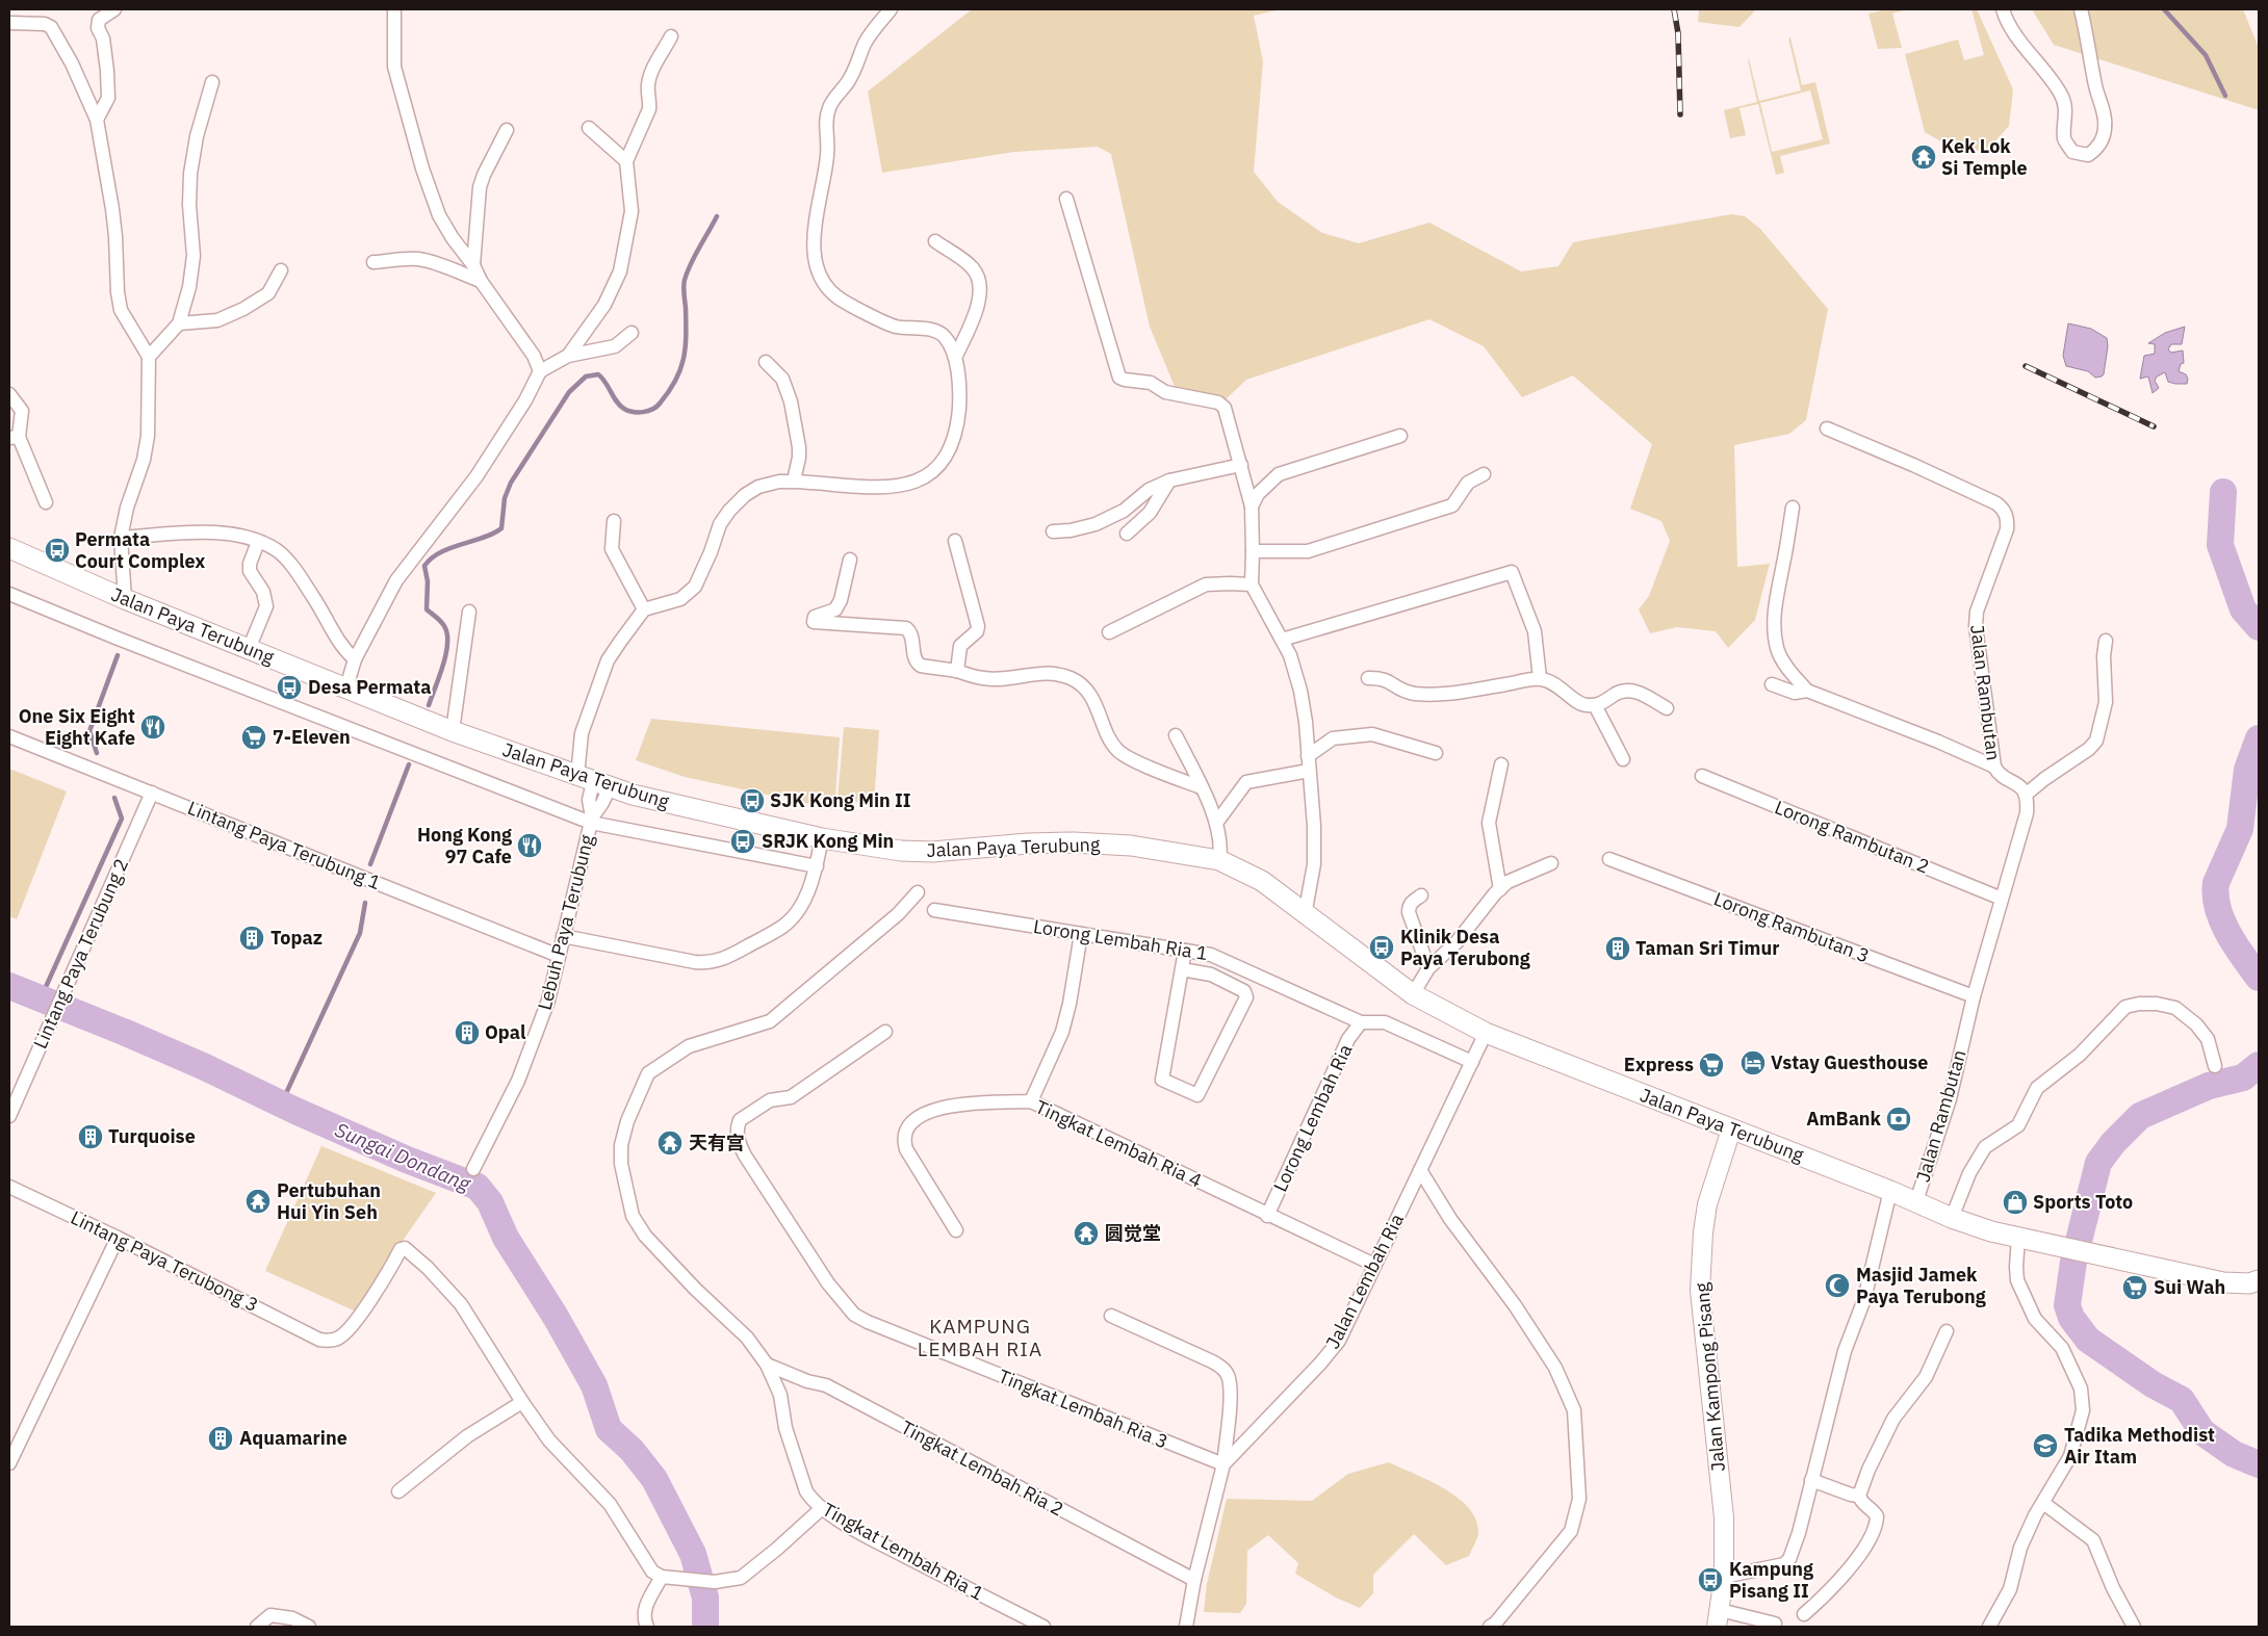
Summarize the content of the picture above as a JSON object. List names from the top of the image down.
{
  "streets": {
    "main road": ["Jalan Paya Terubung", "Jalan Kampong Pisang"],
    "street": [
      "Jalan Rambutan",
      "Lorong Rambutan 2",
      "Lintang Paya Terubung 1",
      "Lebuh Paya Terubung",
      "Lorong Rambutan 3",
      "Lorong Lembah Ria 1",
      "Lintang Paya Terubung 2",
      "Lorong Lembah Ria",
      "Tingkat Lembah Ria 4",
      "Lintang Paya Terubong 3",
      "Jalan Lembah Ria",
      "Tingkat Lembah Ria 3",
      "Tingkat Lembah Ria 2",
      "Tingkat Lembah Ria 1"
    ]
  },
  "crossings": [
    ["Jalan Paya Terubung", "Jalan Rambutan"],
    ["Jalan Paya Terubung", "Lebuh Paya Terubung"],
    ["Jalan Paya Terubung", "Jalan Lembah Ria"],
    ["Jalan Paya Terubung", "Jalan Kampong Pisang"],
    ["Jalan Rambutan", "Lorong Rambutan 2"],
    ["Jalan Rambutan", "Lorong Rambutan 3"],
    ["Lintang Paya Terubung 1", "Lebuh Paya Terubung"],
    ["Lintang Paya Terubung 1", "Lintang Paya Terubung 2"],
    ["Lorong Lembah Ria 1", "Lorong Lembah Ria"],
    ["Lorong Lembah Ria 1", "Jalan Lembah Ria"],
    ["Lorong Lembah Ria", "Tingkat Lembah Ria 4"],
    ["Tingkat Lembah Ria 4", "Jalan Lembah Ria"],
    ["Jalan Lembah Ria", "Tingkat Lembah Ria 3"],
    ["Jalan Lembah Ria", "Tingkat Lembah Ria 2"],
    ["Tingkat Lembah Ria 2", "Tingkat Lembah Ria 1"]
  ],
  "districts": ["KAMPUNG LEMBAH RIA"],
  "water": ["Sungai Dondang"],
  "places": {
    "temple": [
      "Kek Lok Si Temple",
      "天有宫",
      "Pertubuhan Hui Yin Seh",
      "圆觉堂"
    ],
    "bus stop": [
      "Permata Court Complex",
      "Desa Permata",
      "SJK Kong Min II",
      "SRJK Kong Min",
      "Klinik Desa Paya Terubong",
      "Kampung Pisang II"
    ],
    "restaurant": ["One Six Eight Eight Kafe", "Hong Kong 97 Cafe"],
    "supermarket": ["7-Eleven", "Express", "Sui Wah"],
    "building": [
      "Topaz",
      "Taman Sri Timur",
      "Opal",
      "Turquoise",
      "Aquamarine"
    ],
    "hotel": ["Vstay Guesthouse"],
    "bank": ["AmBank"],
    "shop": ["Sports Toto"],
    "mosque": ["Masjid Jamek Paya Terubong"],
    "school or university": ["Tadika Methodist Air Itam"]
  }
}
